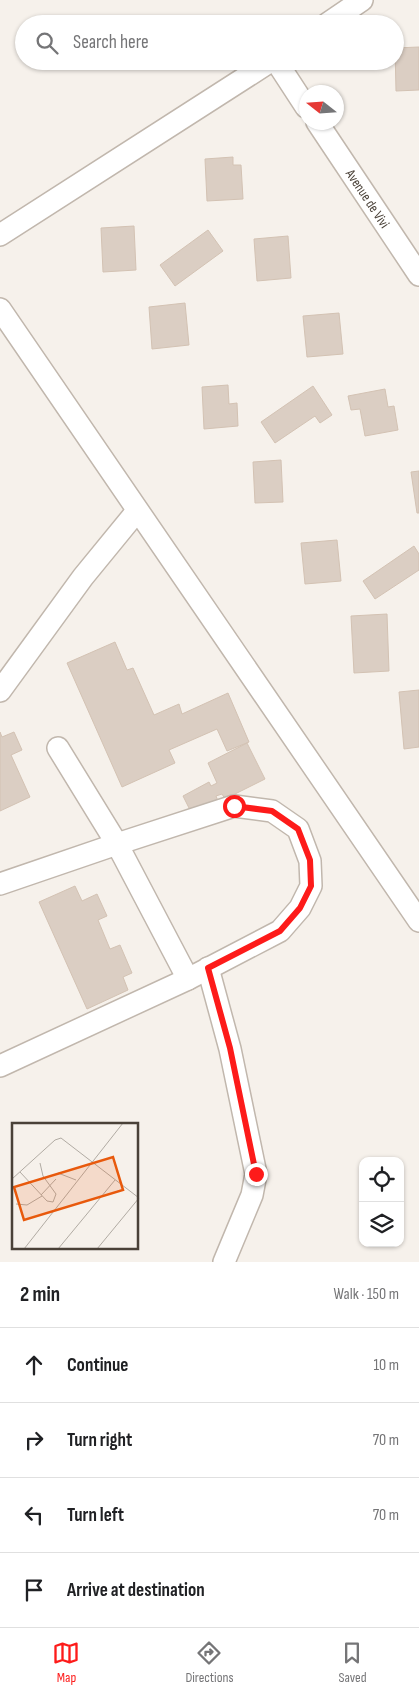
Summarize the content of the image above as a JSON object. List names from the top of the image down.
{
  "streets": {
    "street": ["Avenue de Vivi"]
  },
  "north": "left",
  "page": {
    "search": "Search here",
    "heading": ["2 min", "Walk · 150 m"],
    "list": [
      ["Continue", "10 m"],
      ["Turn right", "70 m"],
      ["Turn left", "70 m"],
      "Arrive at destination"
    ],
    "nav": ["Map", "Directions", "Saved"]
  }
}
